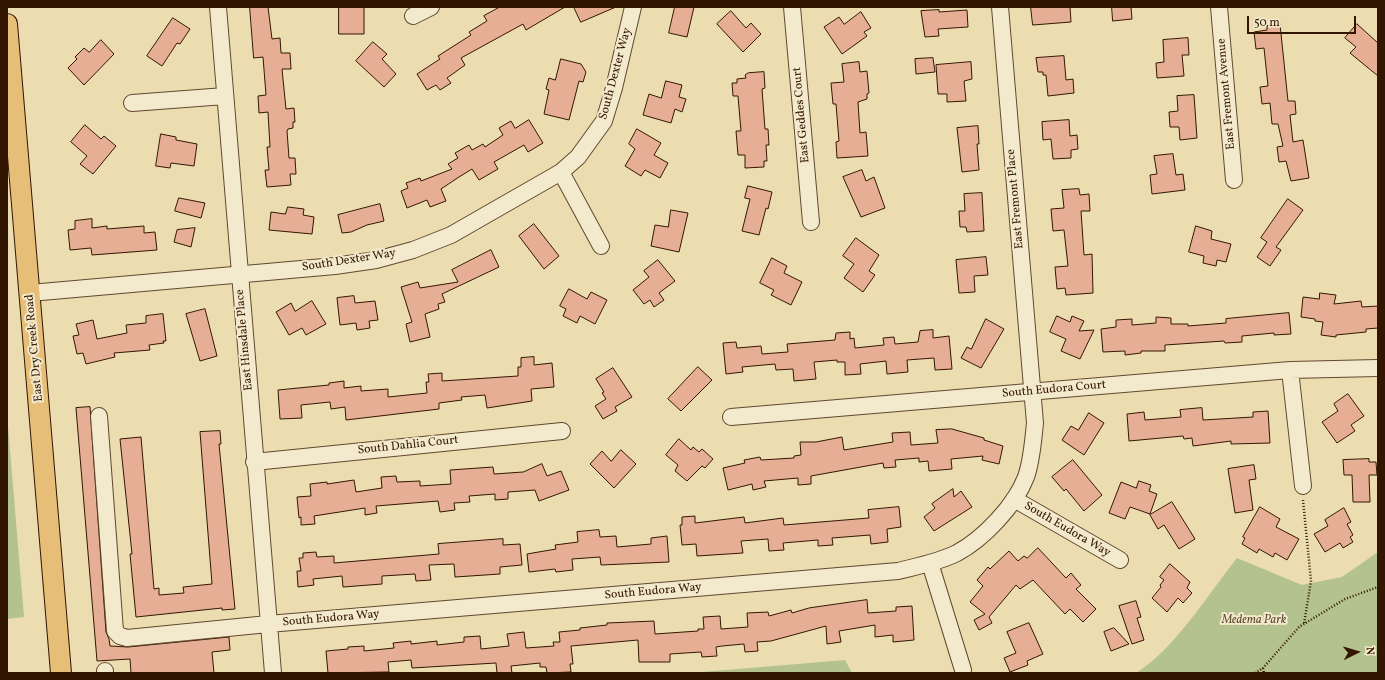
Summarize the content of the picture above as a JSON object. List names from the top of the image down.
{
  "streets": {
    "main road": ["East Dry Creek Road"],
    "street": [
      "South Dexter Way",
      "East Fremont Avenue",
      "East Geddes Court",
      "East Fremont Place",
      "East Hinsdale Place",
      "South Eudora Court",
      "South Dahlia Court",
      "South Eudora Way"
    ]
  },
  "crossings": [
    ["South Dexter Way", "East Hinsdale Place"],
    ["South Dexter Way", "East Dry Creek Road"],
    ["East Fremont Place", "South Eudora Court"],
    ["East Fremont Place", "South Eudora Way"],
    ["East Hinsdale Place", "South Dahlia Court"],
    ["East Hinsdale Place", "South Eudora Way"],
    ["South Eudora Court", "South Eudora Way"]
  ],
  "parks": ["Medema Park"],
  "scale_bar": "50 m",
  "north": "right"
}
